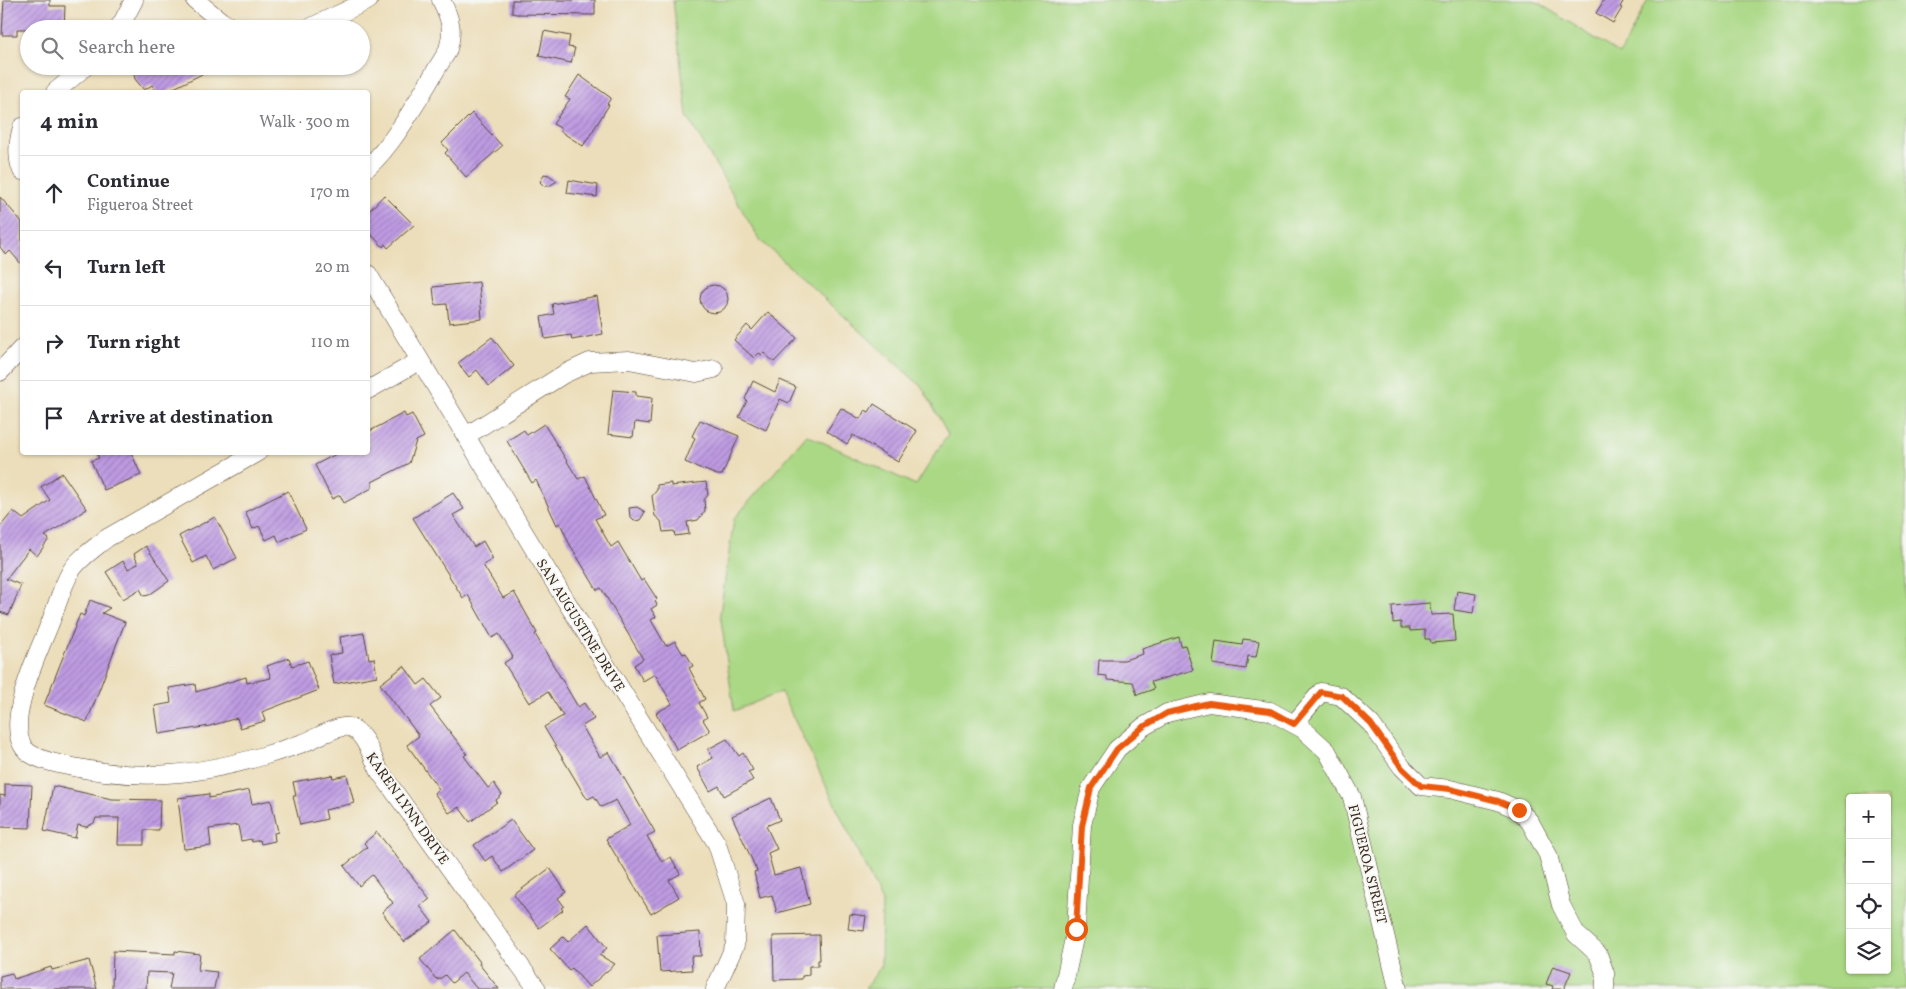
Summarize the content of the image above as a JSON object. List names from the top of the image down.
{
  "streets": {
    "street": ["SAN AUGUSTINE DRIVE", "KAREN LYNN DRIVE", "FIGUEROA STREET"]
  },
  "page": {
    "search": "Search here",
    "heading": ["4 min", "Walk · 300 m"],
    "list": [
      ["Continue", "Figueroa Street", "170 m"],
      ["Turn left", "20 m"],
      ["Turn right", "110 m"],
      "Arrive at destination"
    ],
    "map_buttons": ["+", "−"]
  }
}
